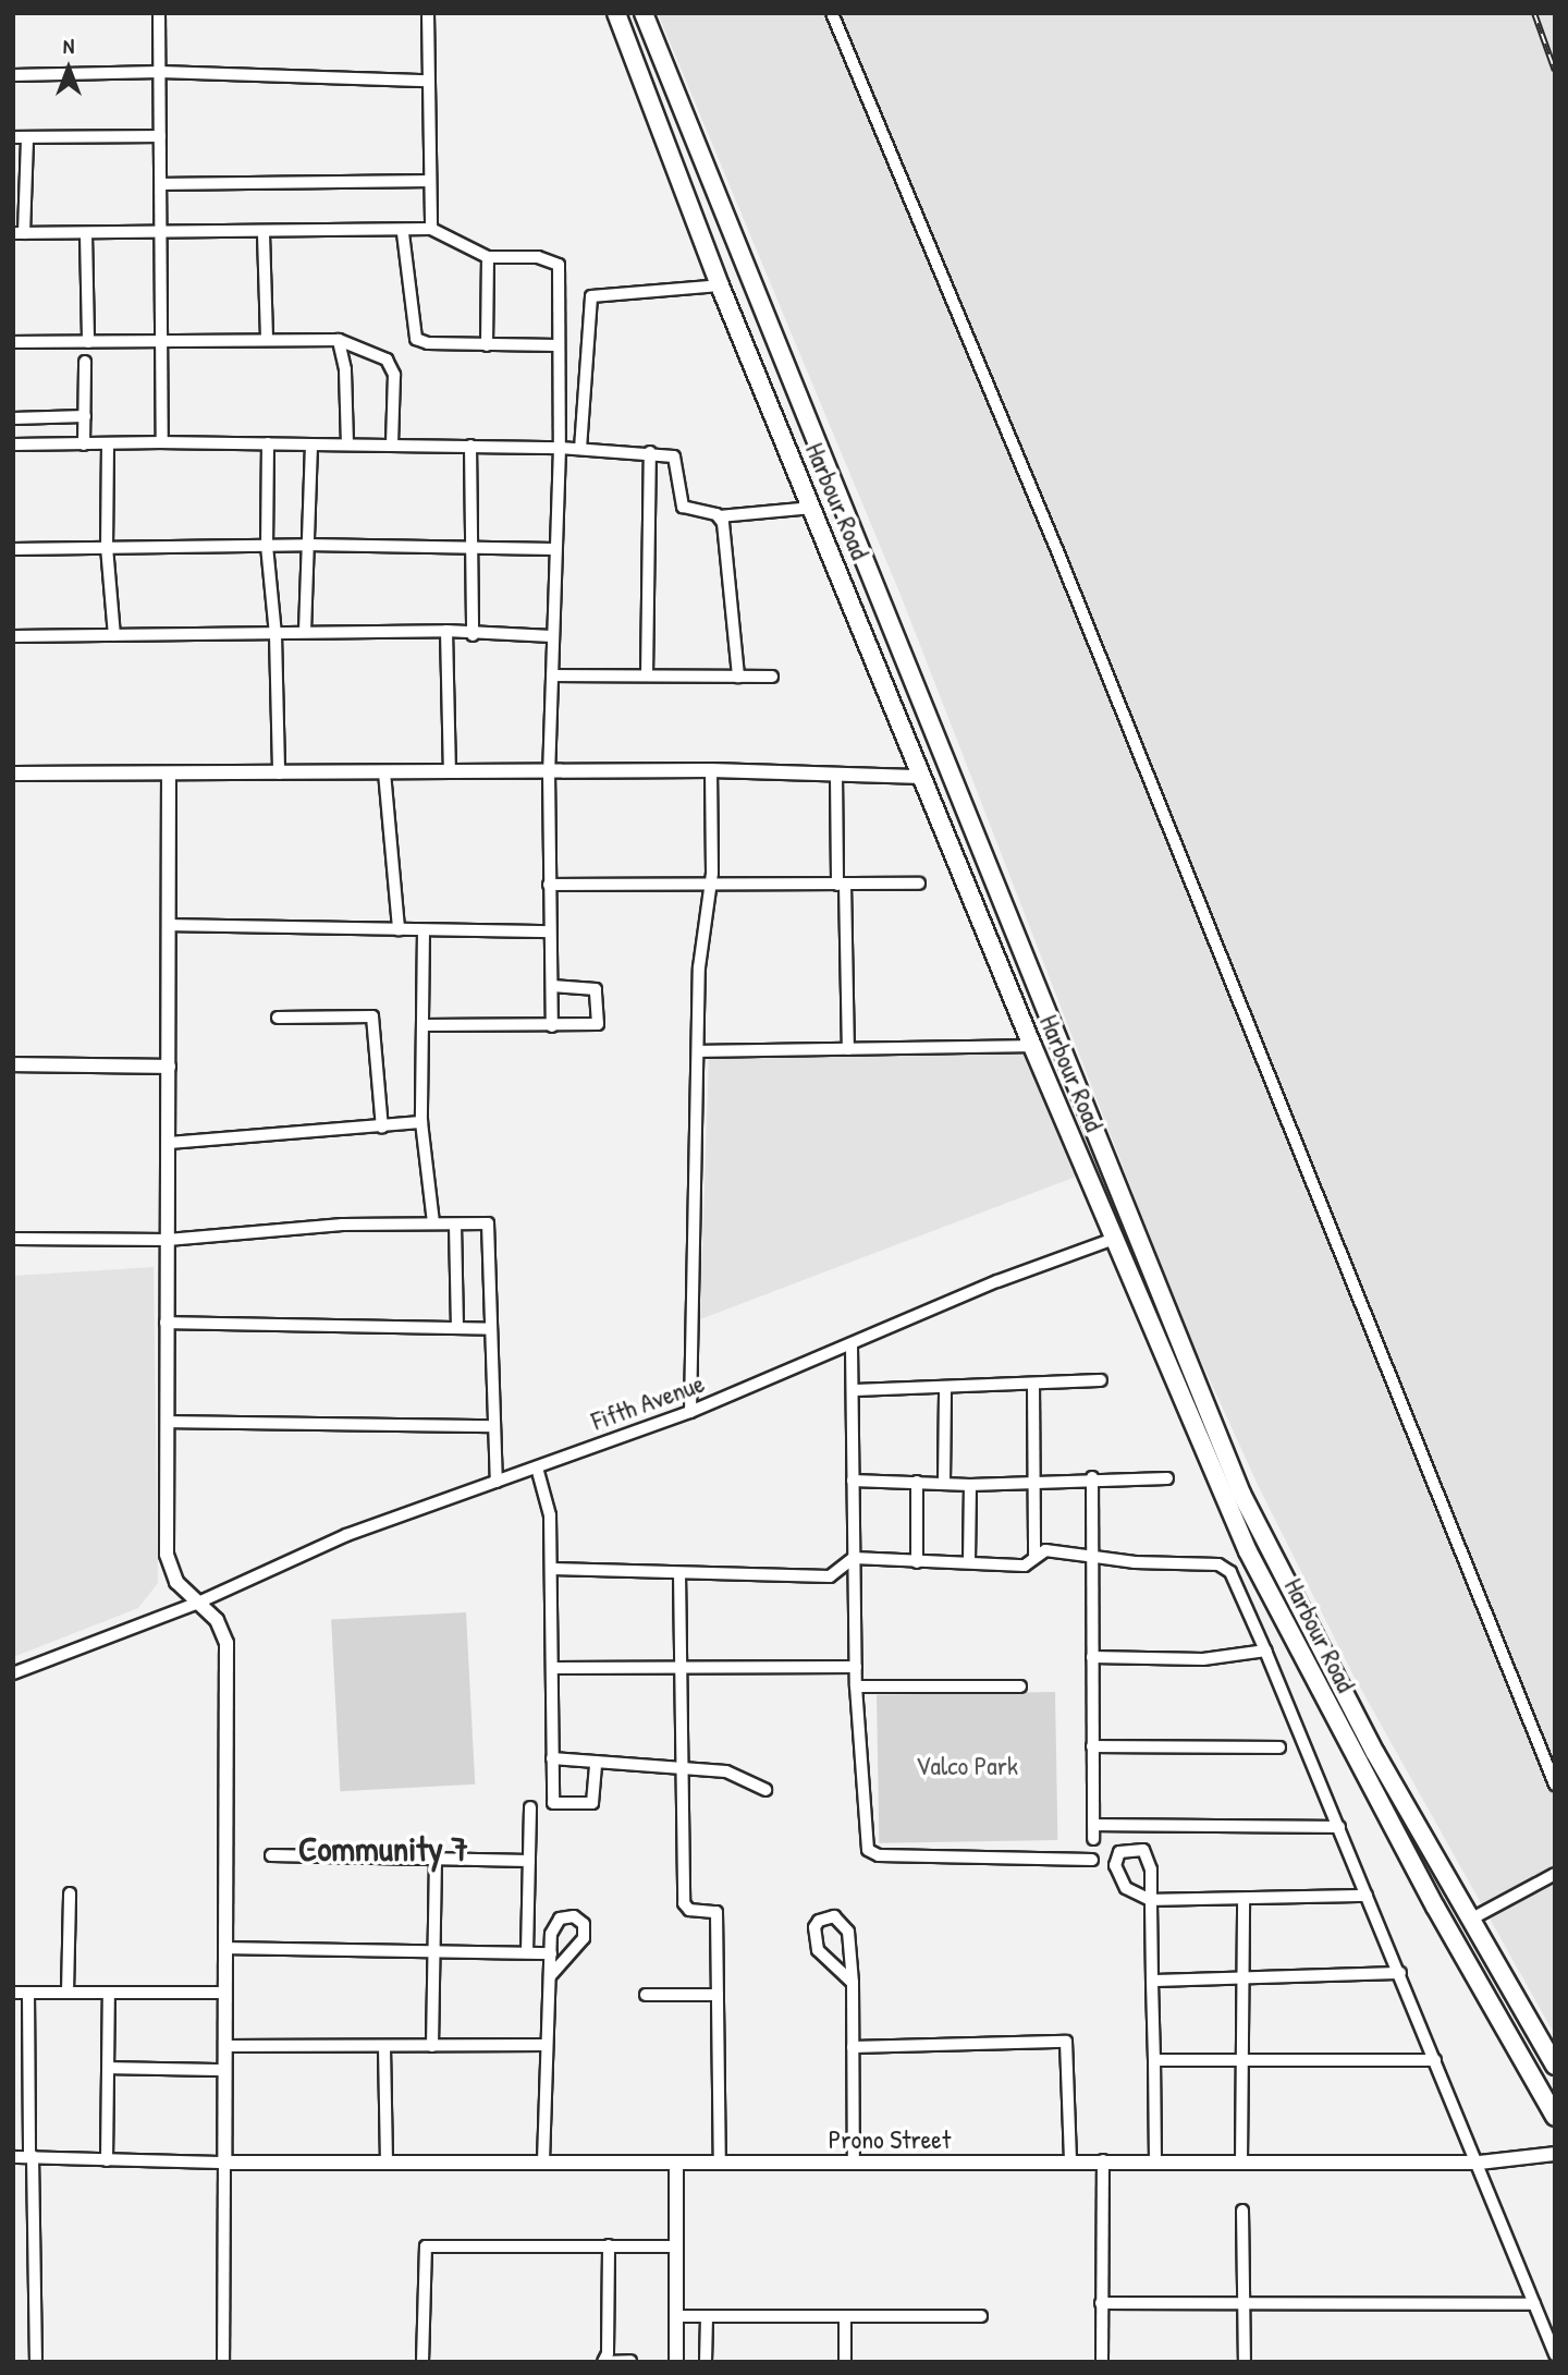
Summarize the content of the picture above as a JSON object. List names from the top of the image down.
{
  "streets": {
    "highway": ["Harbour Road"],
    "street": ["Fifth Avenue", "Prono Street"]
  },
  "crossings": [
    ["Harbour Road", "Fifth Avenue"]
  ],
  "districts": ["Community 7"],
  "parks": ["Valco Park"],
  "north": "top"
}
